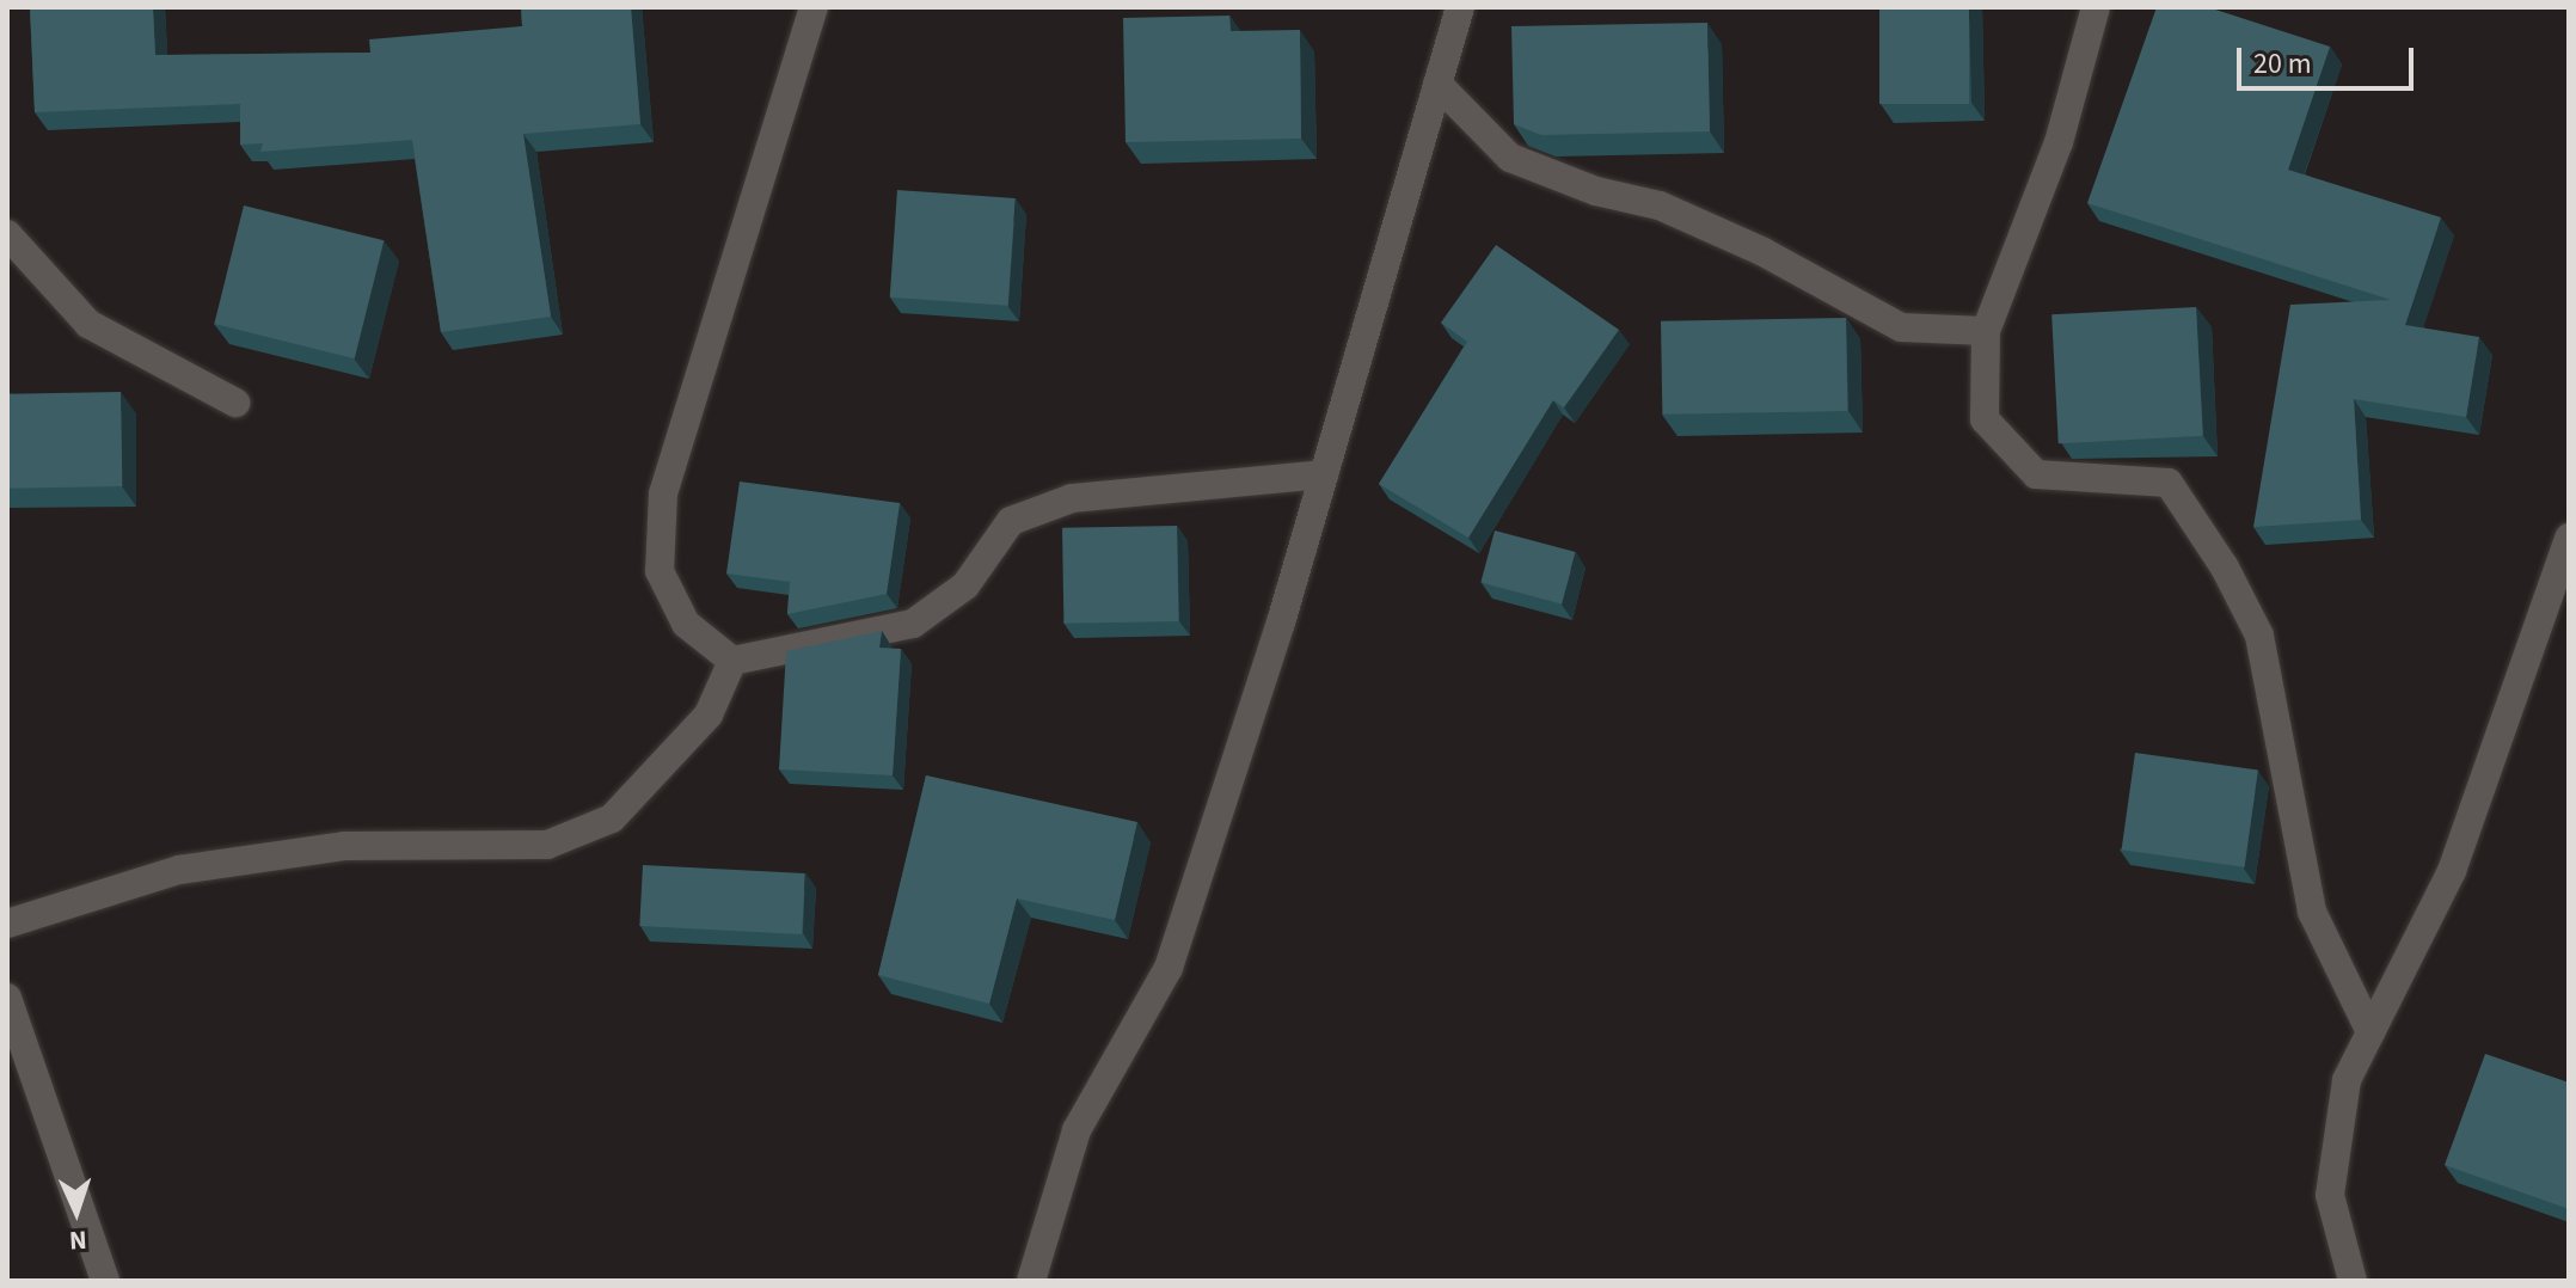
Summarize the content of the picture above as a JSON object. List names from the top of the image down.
{
  "scale_bar": "20 m",
  "north": "bottom"
}
